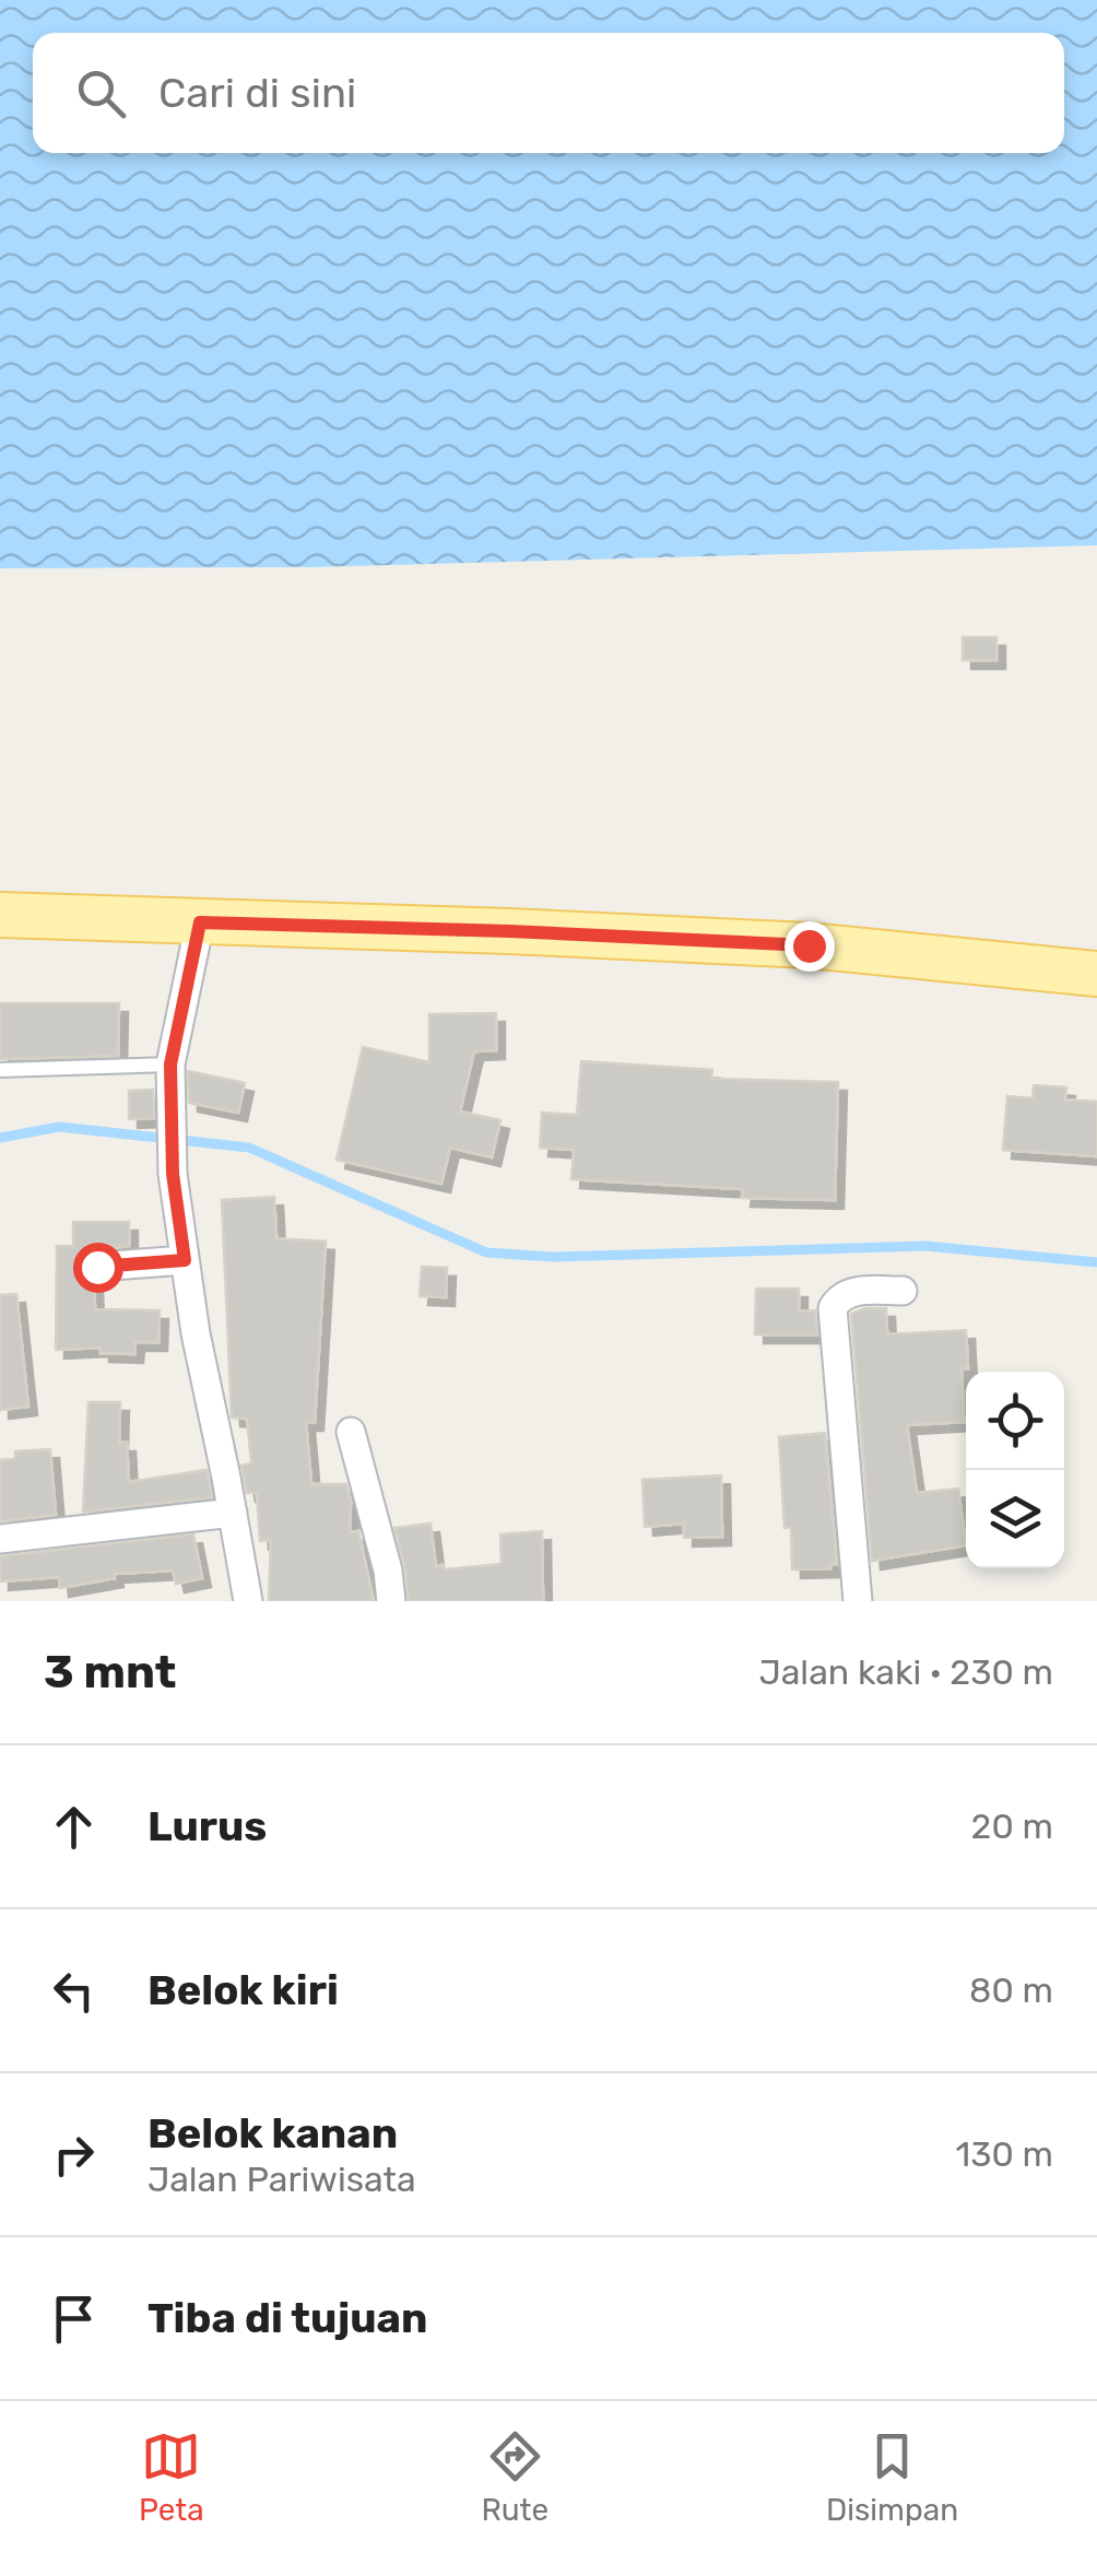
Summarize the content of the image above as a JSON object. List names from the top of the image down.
{
  "page": {
    "search": "Cari di sini",
    "heading": ["3 mnt", "Jalan kaki · 230 m"],
    "list": [
      ["Lurus", "20 m"],
      ["Belok kiri", "80 m"],
      ["Belok kanan", "Jalan Pariwisata", "130 m"],
      "Tiba di tujuan"
    ],
    "nav": ["Peta", "Rute", "Disimpan"]
  }
}
